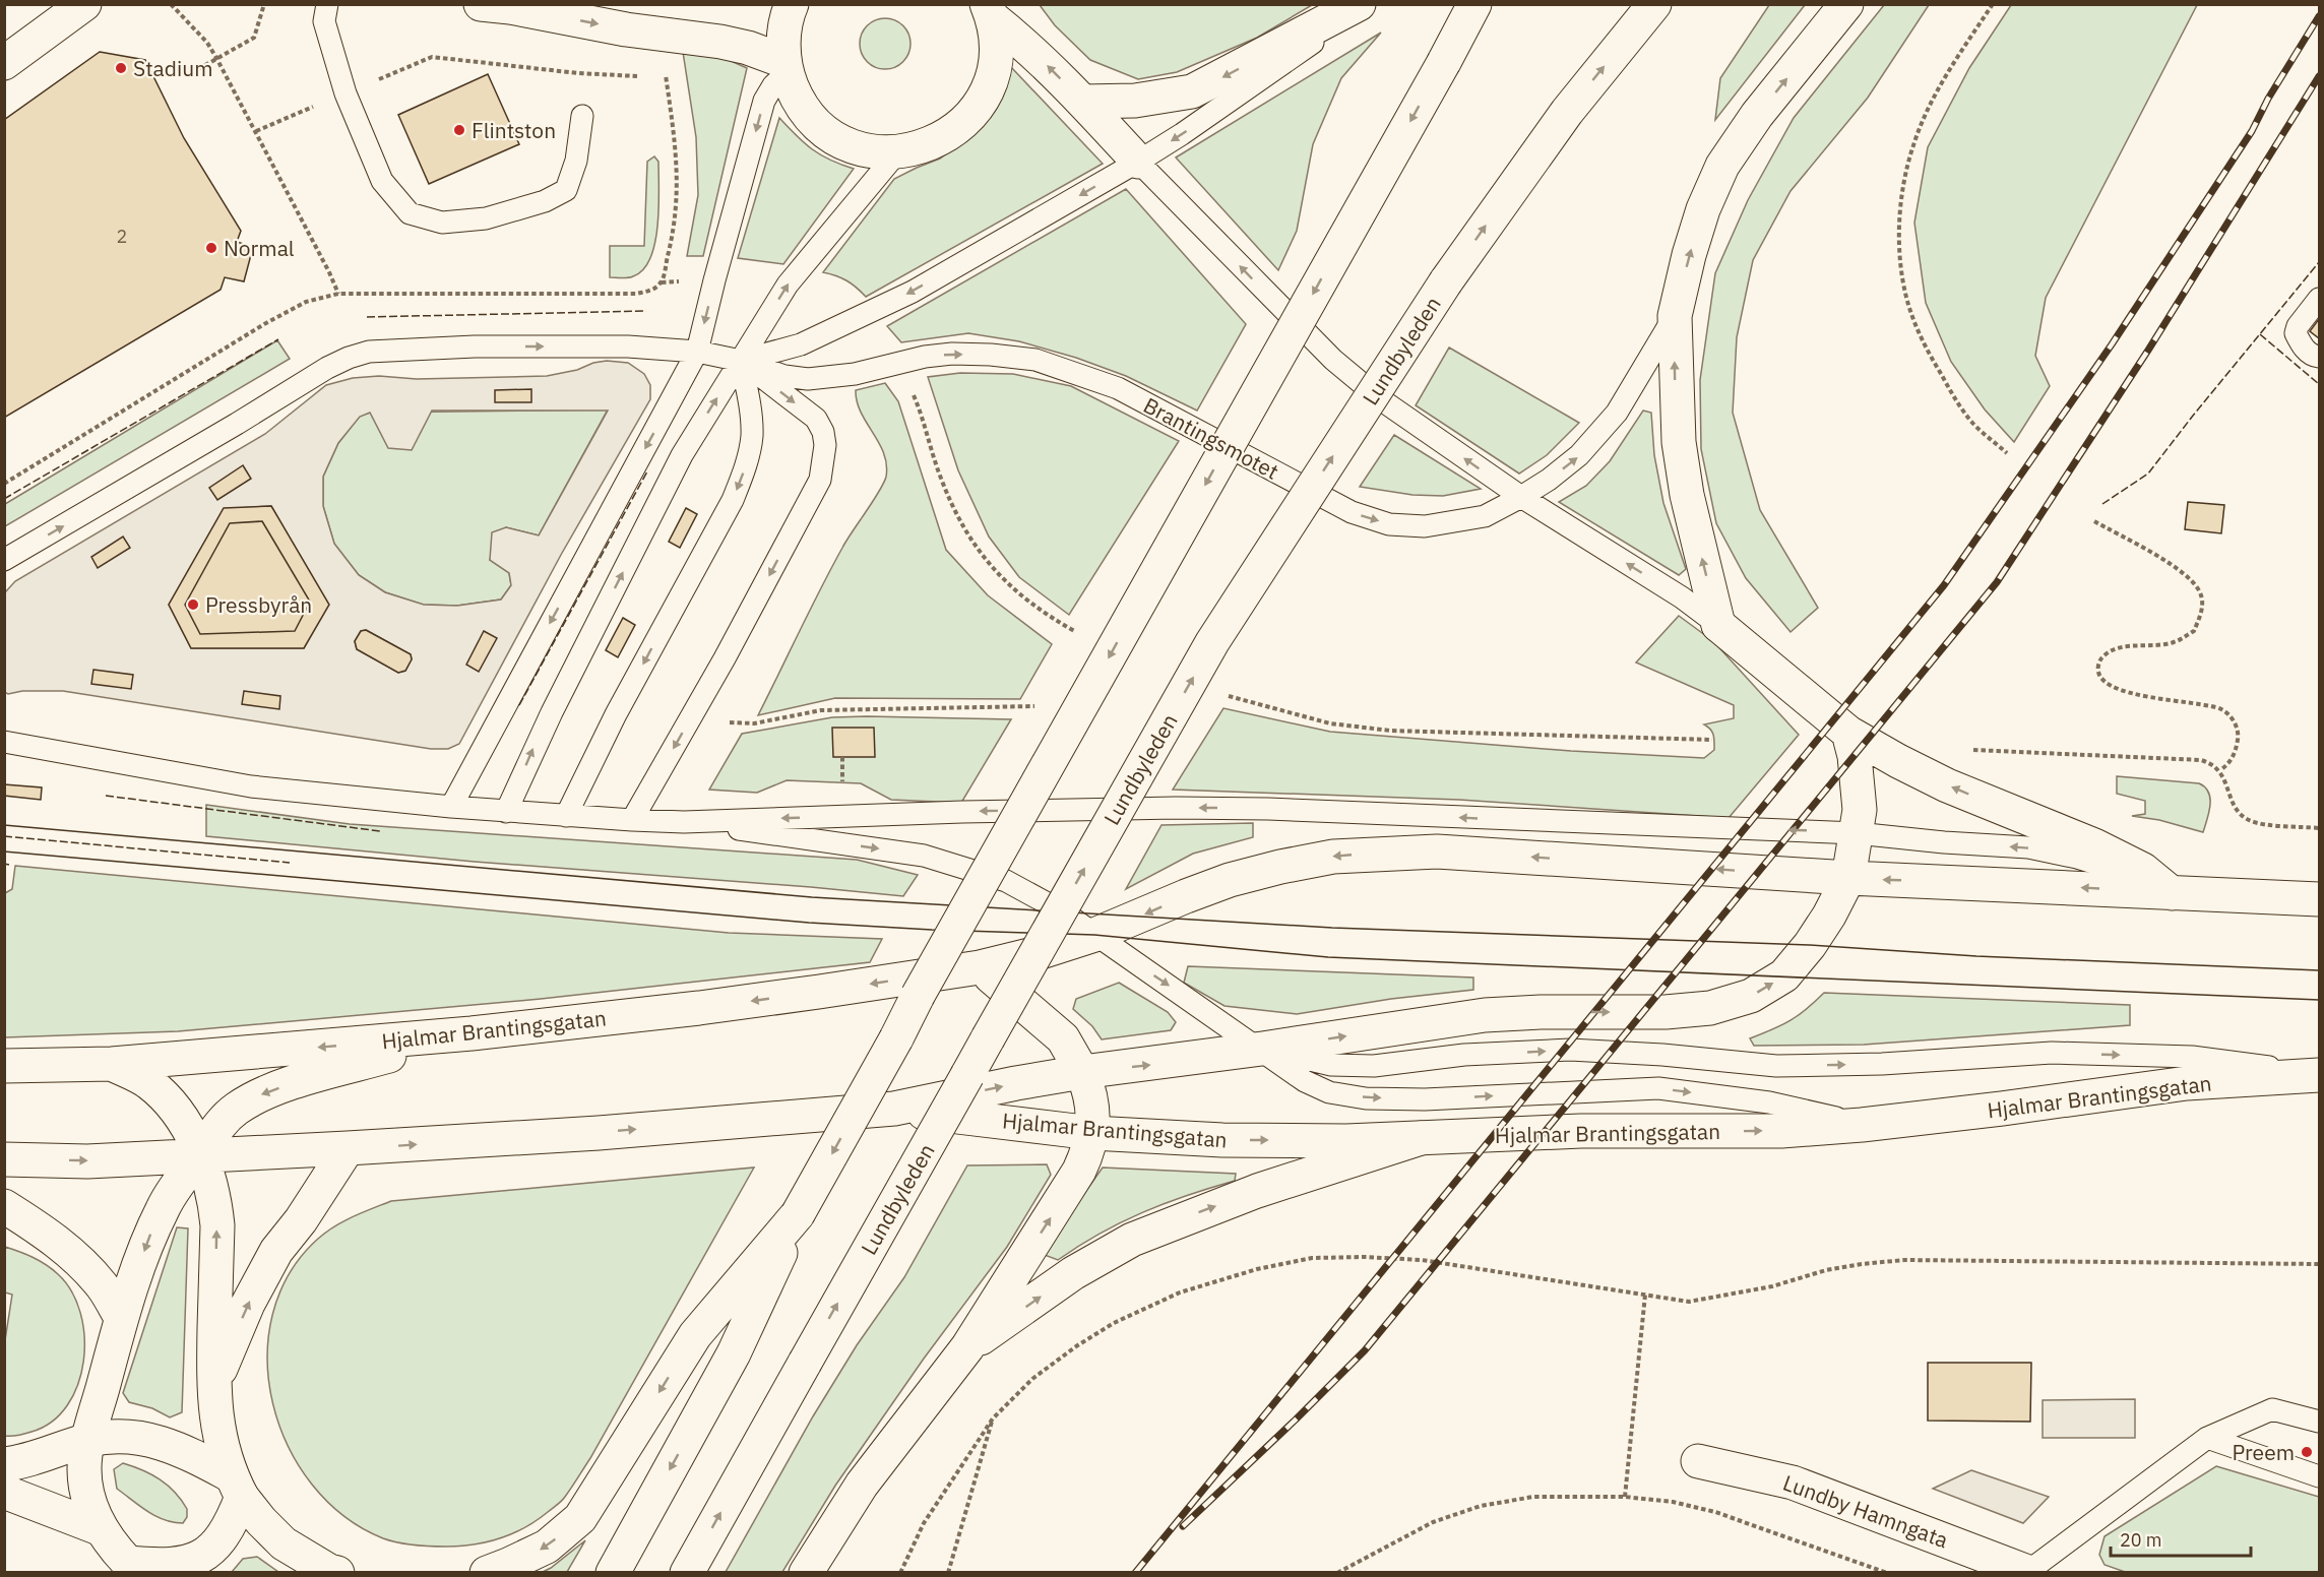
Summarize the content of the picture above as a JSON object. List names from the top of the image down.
{
  "streets": {
    "main road": ["Lundbyleden", "Hjalmar Brantingsgatan", "Lundby Hamngata"],
    "lane": ["Brantingsmotet"]
  },
  "one_way": ["Brantingsmotet"],
  "places": [
    "Stadium",
    "Flintston",
    "Normal",
    "Pressbyrån",
    "Preem"
  ],
  "house_numbers": ["2"],
  "scale_bar": "20 m"
}
